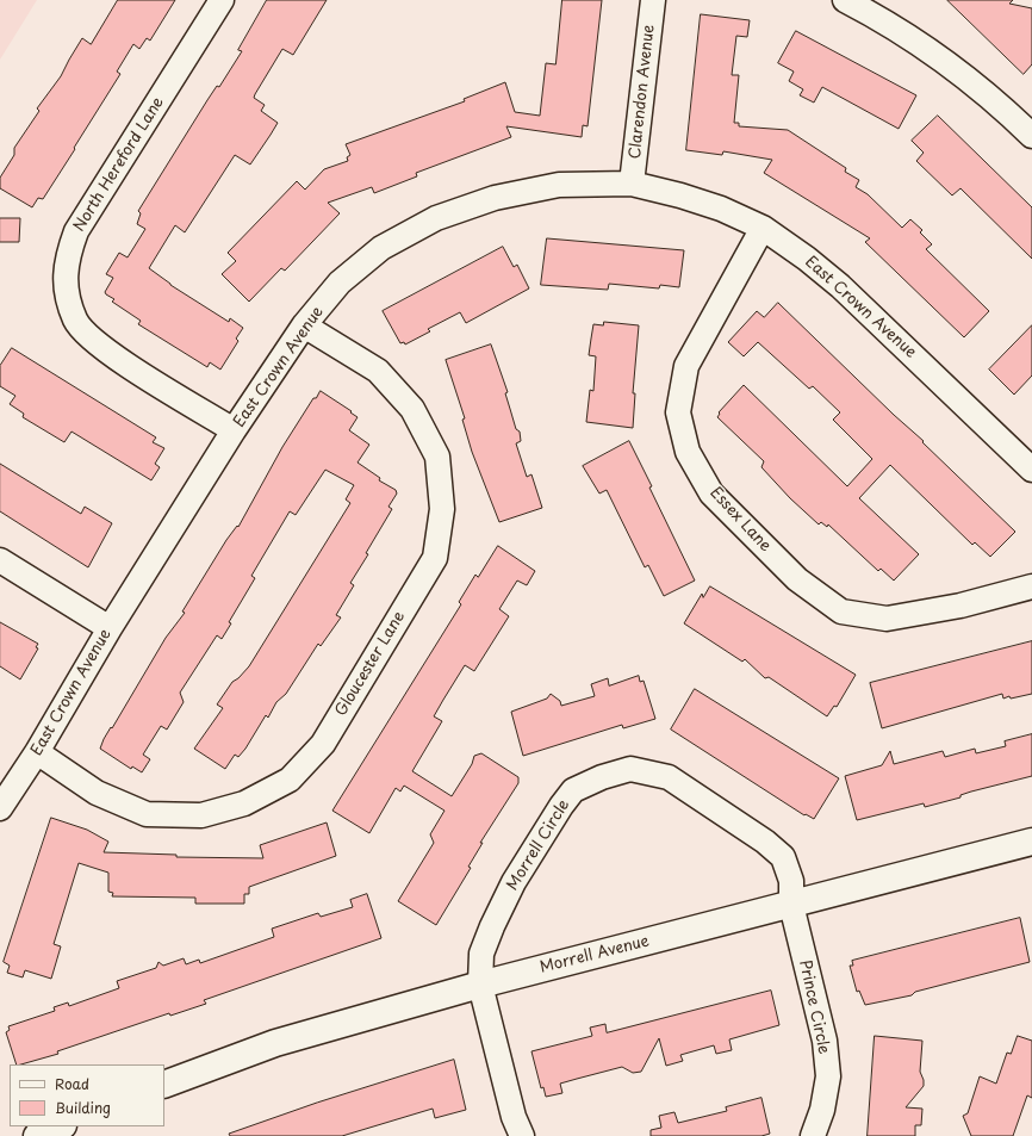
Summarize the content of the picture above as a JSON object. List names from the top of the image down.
{
  "streets": {
    "street": [
      "Clarendon Avenue",
      "North Hereford Lane",
      "East Crown Avenue",
      "Essex Lane",
      "Gloucester Lane",
      "Morrell Circle",
      "Morrell Avenue",
      "Prince Circle"
    ]
  },
  "crossings": [
    ["Clarendon Avenue", "East Crown Avenue"],
    ["North Hereford Lane", "East Crown Avenue"],
    ["East Crown Avenue", "Essex Lane"],
    ["East Crown Avenue", "Gloucester Lane"],
    ["Morrell Circle", "Morrell Avenue"],
    ["Morrell Circle", "Prince Circle"],
    ["Morrell Avenue", "Prince Circle"]
  ],
  "legend": ["Road", "Building"]
}
